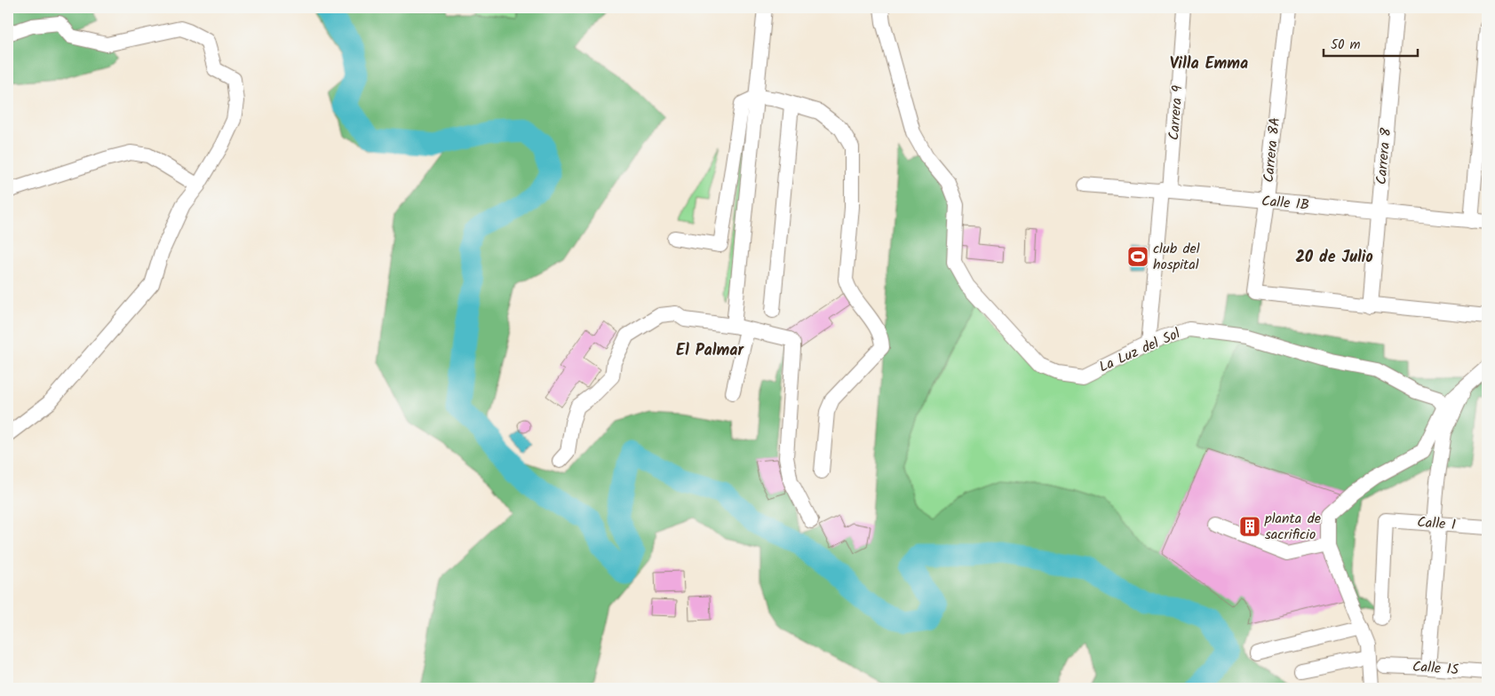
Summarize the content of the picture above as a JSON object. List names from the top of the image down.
{
  "streets": {
    "street": [
      "Carrera 9",
      "Carrera 8A",
      "Carrera 8",
      "Calle 1B",
      "La Luz del Sol",
      "Calle 1",
      "Calle 1S"
    ]
  },
  "crossings": [
    ["Carrera 9", "Calle 1B"],
    ["Carrera 9", "La Luz del Sol"],
    ["Carrera 8A", "Carrera 8"],
    ["Carrera 8A", "Calle 1B"],
    ["Carrera 8", "Calle 1B"]
  ],
  "districts": ["Villa Emma", "20 de Julio", "El Palmar"],
  "places": {
    "sports": ["club del hospital"],
    "building": ["planta de sacrificio"]
  },
  "scale_bar": "50 m"
}
